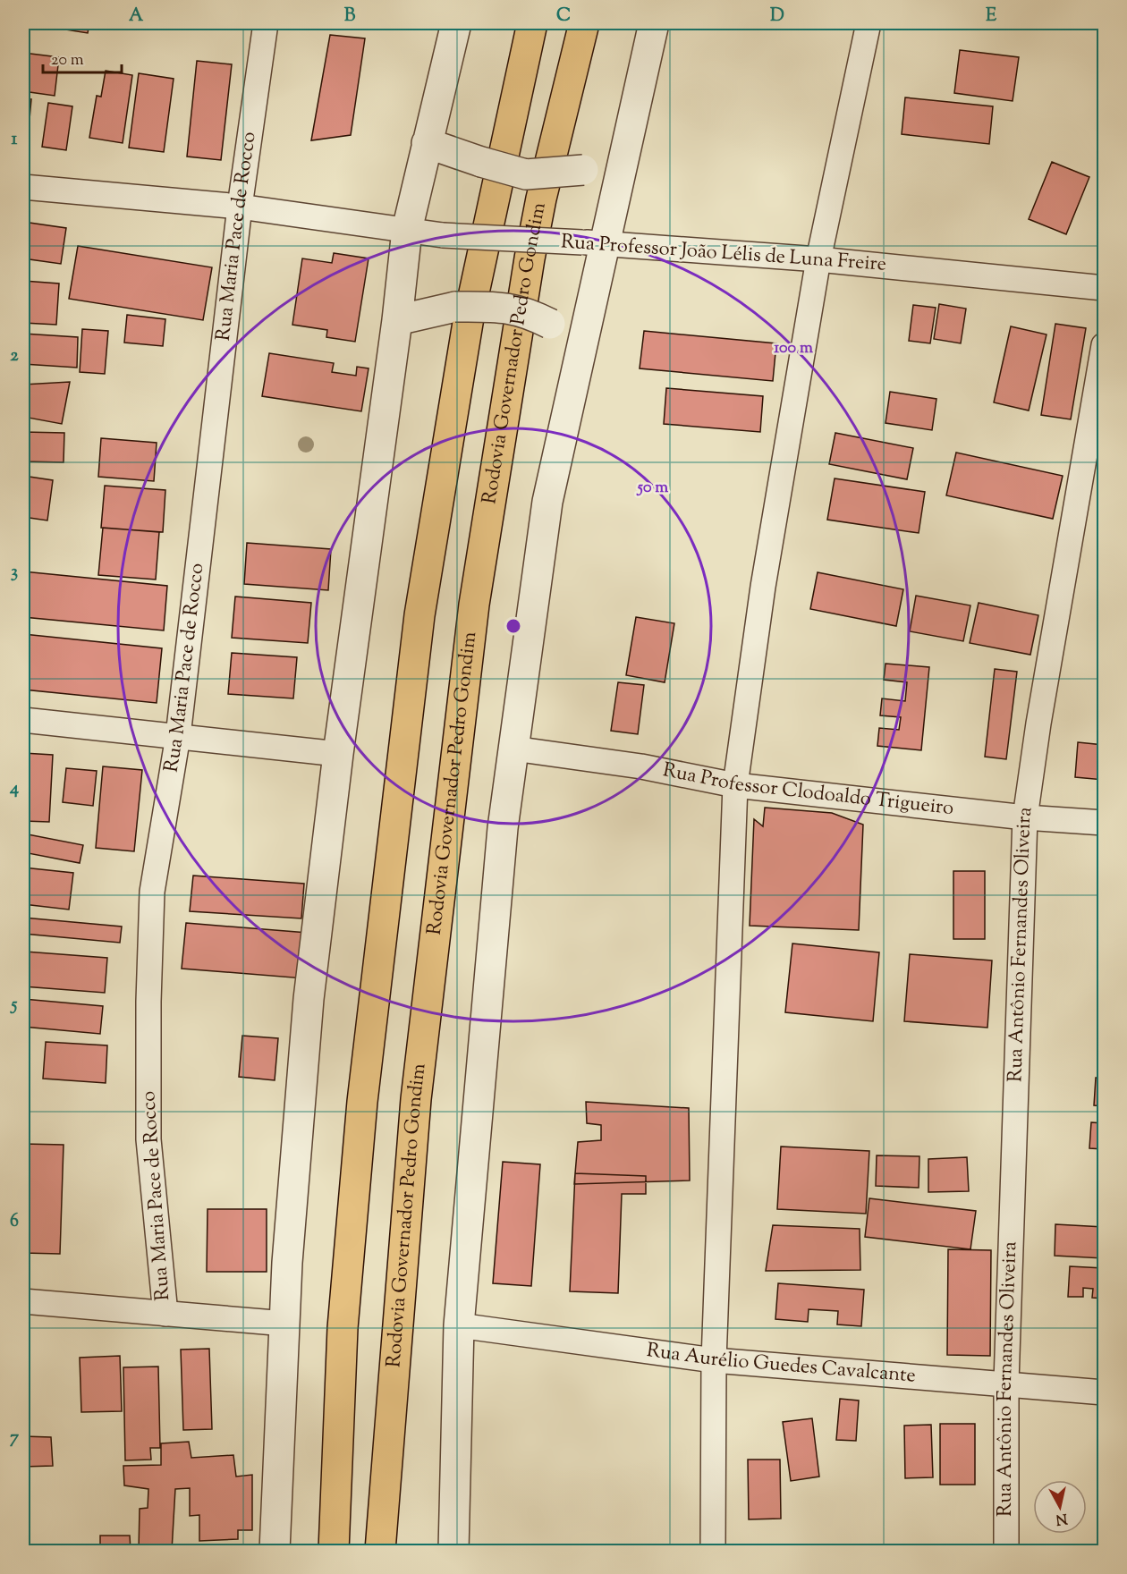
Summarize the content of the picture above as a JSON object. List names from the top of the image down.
{
  "streets": {
    "highway": ["Rodovia Governador Pedro Gondim"],
    "street": [
      "Rua Maria Pace de Rocco",
      "Rua Professor João Lélis de Luna Freire",
      "Rua Professor Clodoaldo Trigueiro",
      "Rua Antônio Fernandes Oliveira",
      "Rua Aurélio Guedes Cavalcante"
    ]
  },
  "crossings": [
    ["Rua Maria Pace de Rocco", "Rua Professor João Lélis de Luna Freire"],
    ["Rua Professor Clodoaldo Trigueiro", "Rua Antônio Fernandes Oliveira"],
    ["Rua Antônio Fernandes Oliveira", "Rua Aurélio Guedes Cavalcante"]
  ],
  "scale_bar": "20 m",
  "north": "bottom",
  "grid": {
    "columns": [
      "A",
      "B",
      "C",
      "D",
      "E"
    ],
    "rows": [
      "1",
      "2",
      "3",
      "4",
      "5",
      "6",
      "7"
    ]
  },
  "rings": ["100 m", "50 m"]
}
